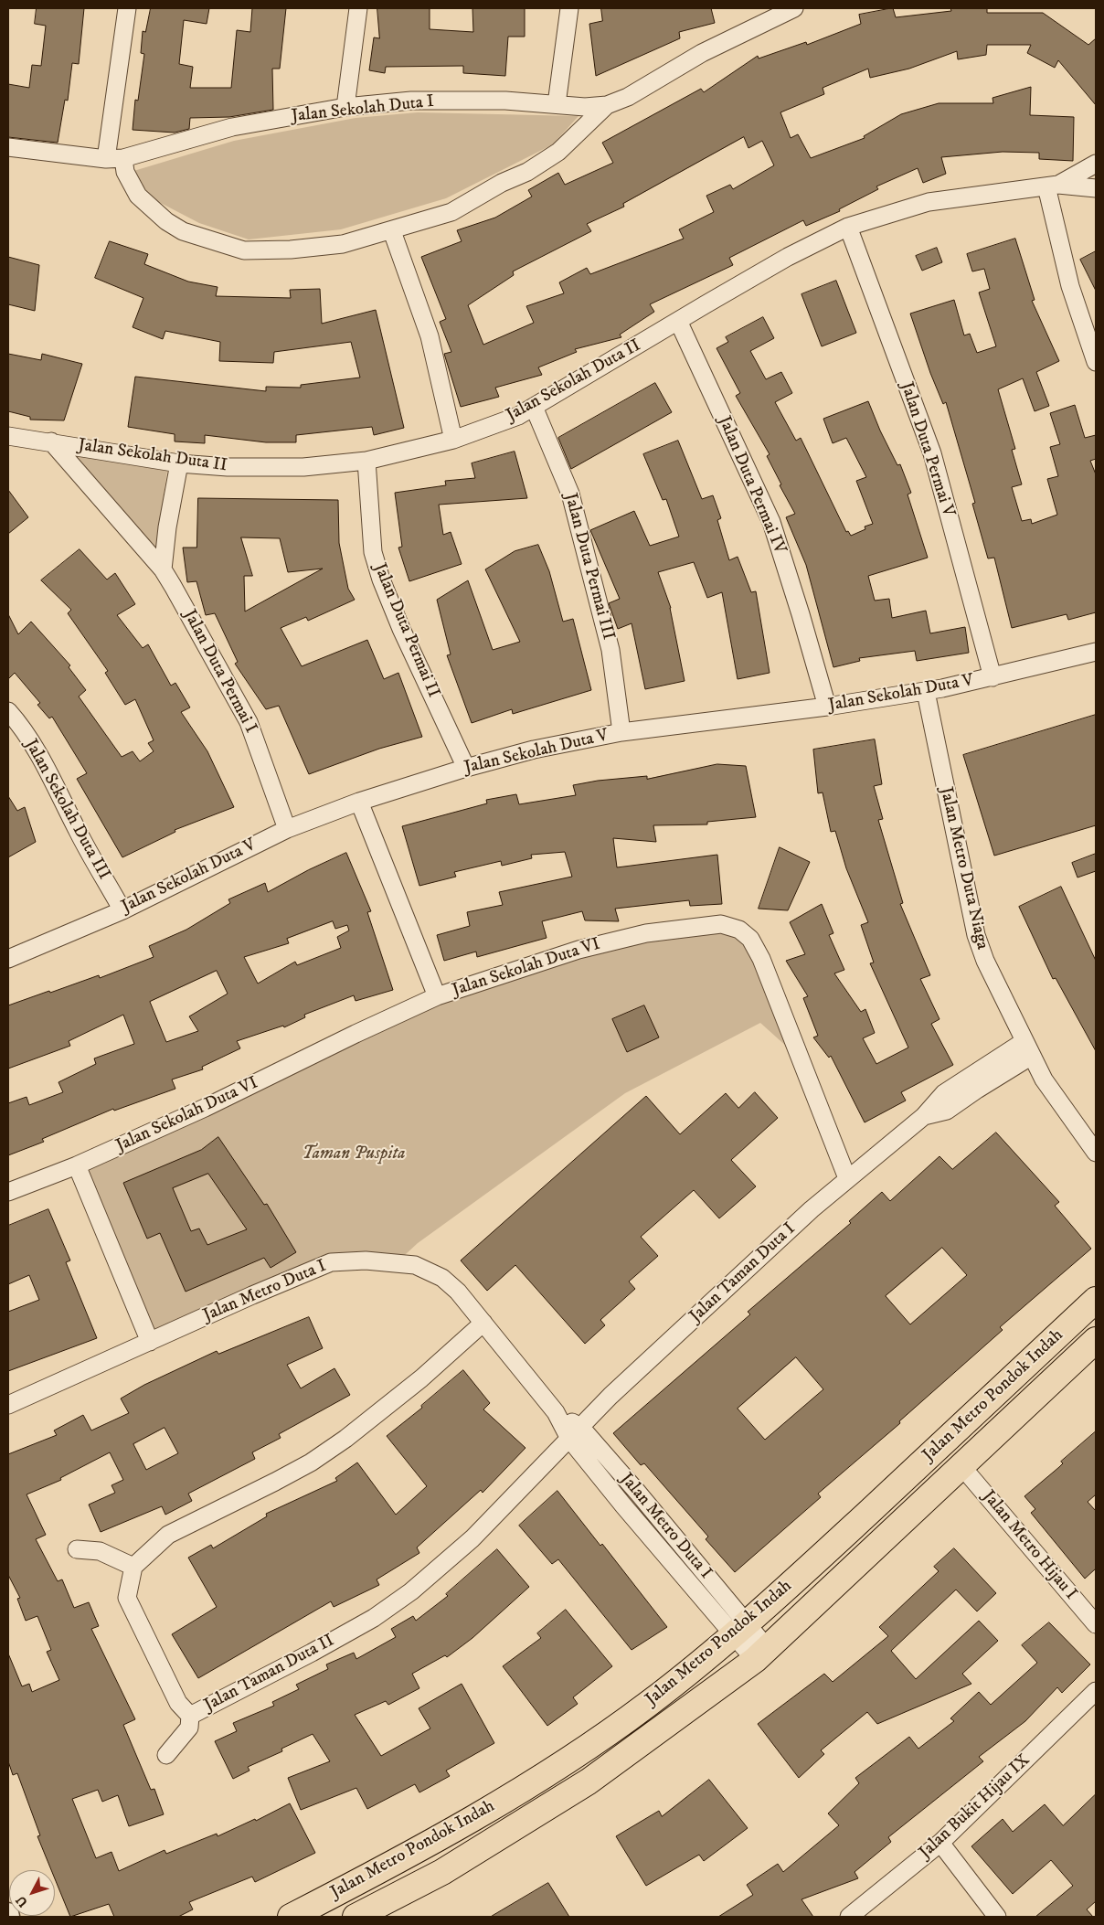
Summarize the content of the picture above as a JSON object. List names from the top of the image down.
{
  "streets": {
    "highway": ["Jalan Metro Pondok Indah"],
    "street": [
      "Jalan Sekolah Duta I",
      "Jalan Sekolah Duta II",
      "Jalan Duta Permai V",
      "Jalan Duta Permai IV",
      "Jalan Duta Permai III",
      "Jalan Duta Permai II",
      "Jalan Duta Permai I",
      "Jalan Sekolah Duta V",
      "Jalan Sekolah Duta III",
      "Jalan Metro Duta Niaga",
      "Jalan Sekolah Duta VI",
      "Jalan Taman Duta I",
      "Jalan Metro Duta I",
      "Jalan Metro Hijau I",
      "Jalan Taman Duta II",
      "Jalan Bukit Hijau IX"
    ]
  },
  "crossings": [
    ["Jalan Sekolah Duta II", "Jalan Duta Permai V"],
    ["Jalan Sekolah Duta II", "Jalan Duta Permai IV"],
    ["Jalan Sekolah Duta II", "Jalan Duta Permai III"],
    ["Jalan Sekolah Duta II", "Jalan Duta Permai II"],
    ["Jalan Sekolah Duta II", "Jalan Duta Permai I"],
    ["Jalan Duta Permai V", "Jalan Sekolah Duta V"],
    ["Jalan Duta Permai IV", "Jalan Sekolah Duta V"],
    ["Jalan Duta Permai III", "Jalan Sekolah Duta V"],
    ["Jalan Duta Permai II", "Jalan Sekolah Duta V"],
    ["Jalan Duta Permai I", "Jalan Sekolah Duta V"],
    ["Jalan Sekolah Duta V", "Jalan Sekolah Duta III"],
    ["Jalan Sekolah Duta V", "Jalan Metro Duta Niaga"],
    ["Jalan Metro Duta Niaga", "Jalan Taman Duta I"],
    ["Jalan Sekolah Duta VI", "Jalan Taman Duta I"],
    ["Jalan Taman Duta I", "Jalan Metro Duta I"],
    ["Jalan Taman Duta I", "Jalan Taman Duta II"],
    ["Jalan Metro Duta I", "Jalan Metro Pondok Indah"],
    ["Jalan Metro Duta I", "Jalan Taman Duta II"],
    ["Jalan Metro Pondok Indah", "Jalan Metro Hijau I"]
  ],
  "parks": ["Taman Puspita"],
  "north": "bottom left"
}
